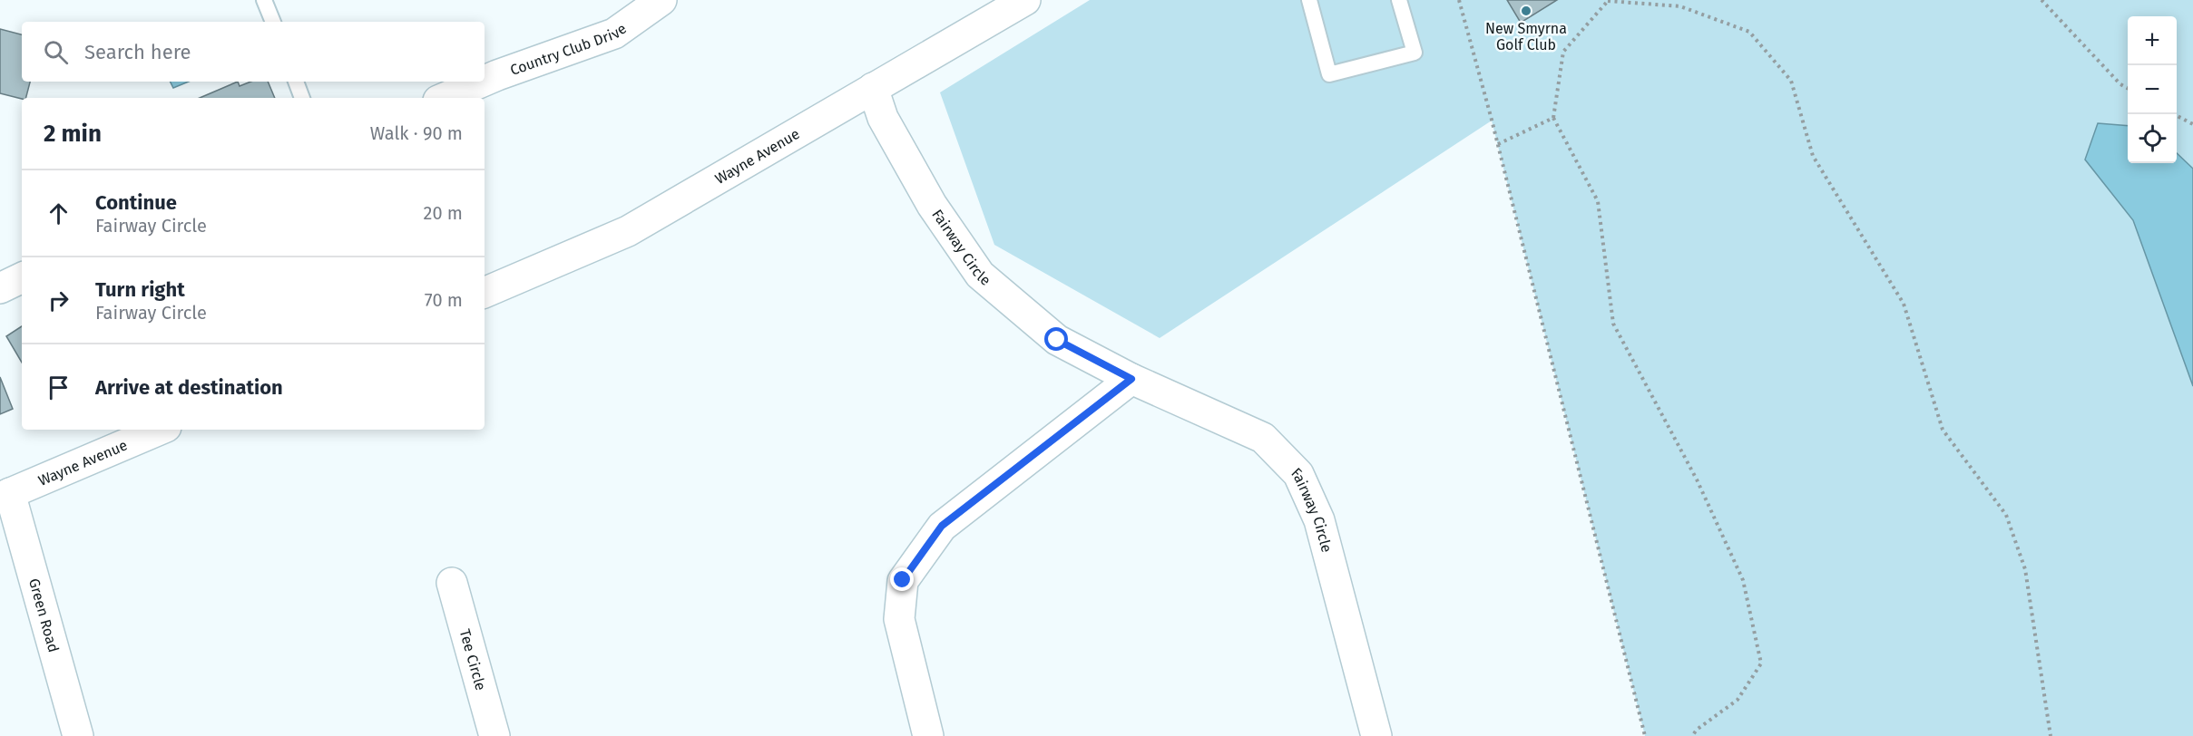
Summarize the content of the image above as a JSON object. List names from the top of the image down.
{
  "streets": {
    "street": [
      "Country Club Drive",
      "Wayne Avenue",
      "Fairway Circle",
      "Green Road",
      "Tee Circle"
    ]
  },
  "crossings": [
    ["Wayne Avenue", "Fairway Circle"],
    ["Wayne Avenue", "Green Road"]
  ],
  "places": ["New Smyrna Golf Club"],
  "page": {
    "map_buttons": ["+", "−"],
    "search": "Search here",
    "heading": ["2 min", "Walk · 90 m"],
    "list": [
      ["Continue", "Fairway Circle", "20 m"],
      ["Turn right", "Fairway Circle", "70 m"],
      "Arrive at destination"
    ]
  }
}
